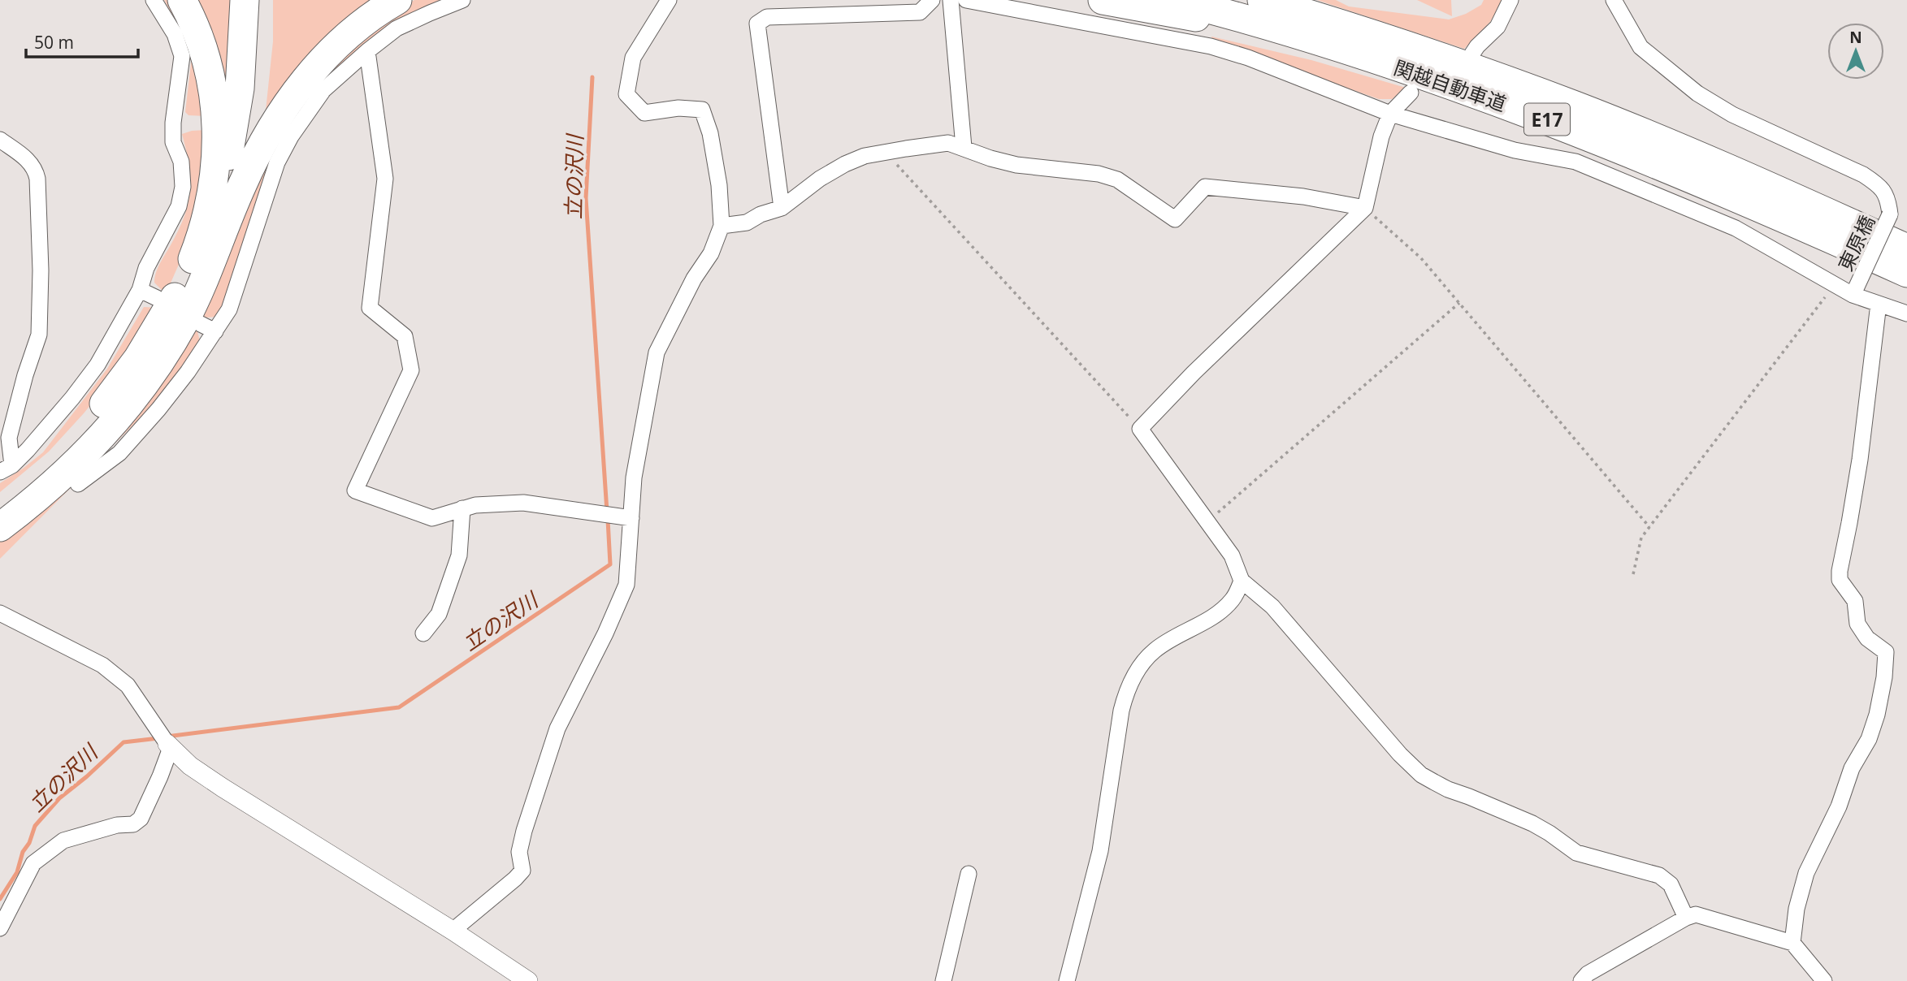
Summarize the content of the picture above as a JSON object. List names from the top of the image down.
{
  "streets": {
    "highway": ["関越自動車道", "E17"],
    "street": ["東原橋"]
  },
  "water": ["立の沢川"],
  "scale_bar": "50 m",
  "north": "top"
}
